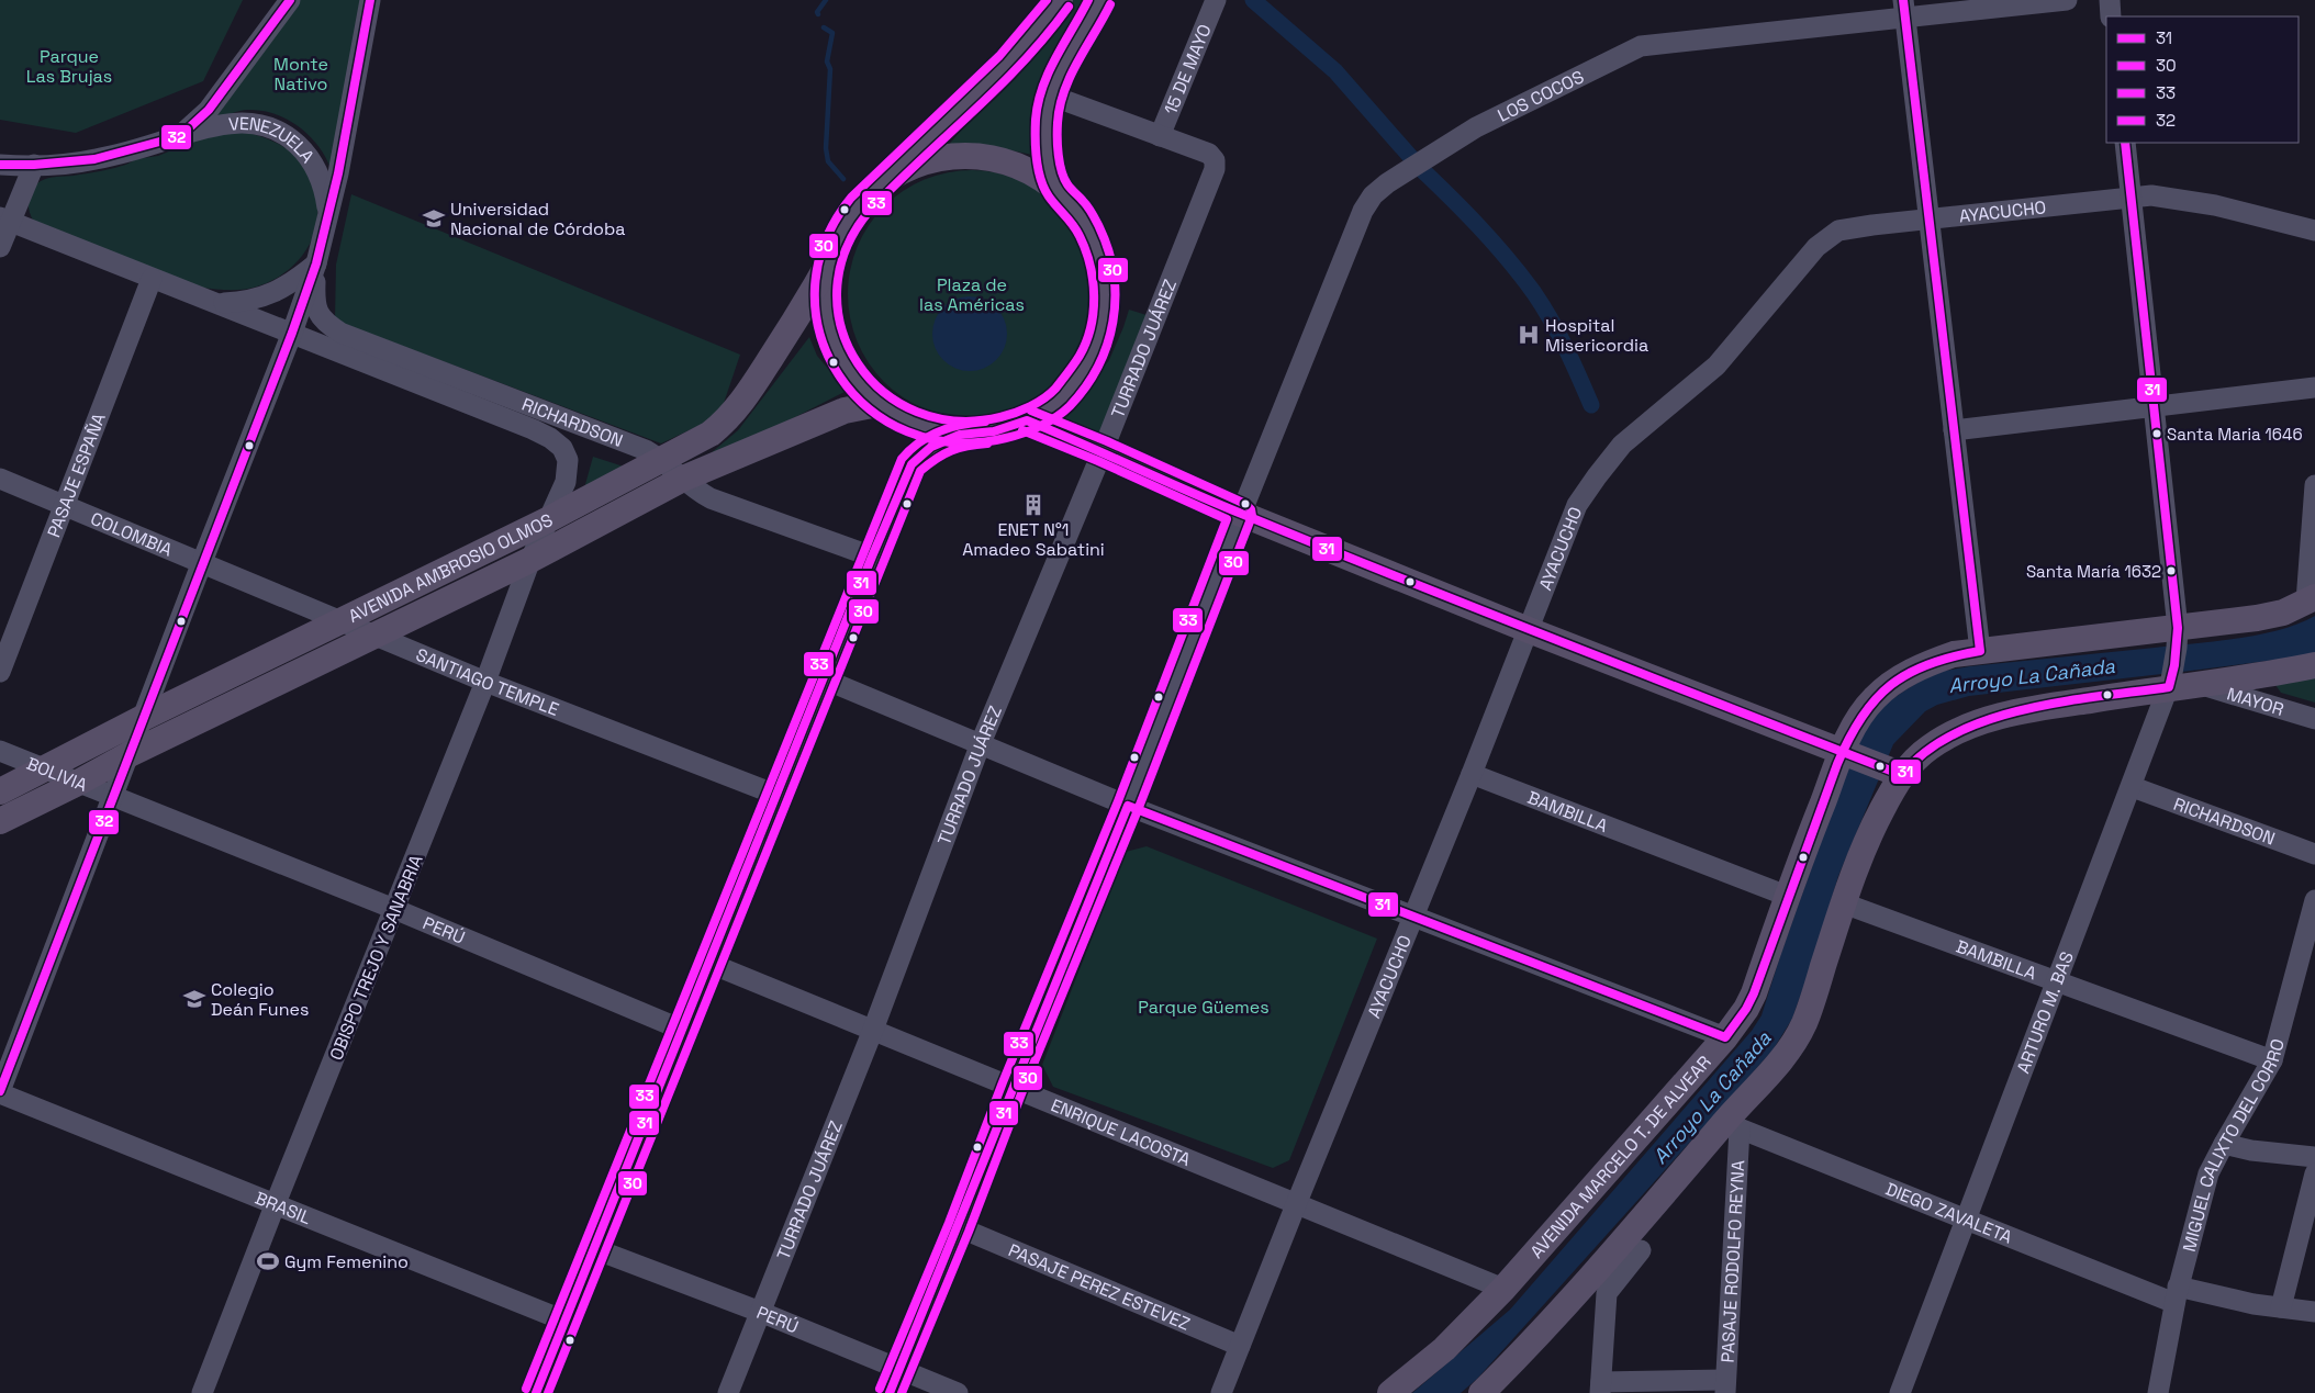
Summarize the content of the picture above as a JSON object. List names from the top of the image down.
{
  "streets": {
    "main road": ["AVENIDA AMBROSIO OLMOS", "AVENIDA MARCELO T. DE ALVEAR"],
    "street": [
      "15 DE MAYO",
      "LOS COCOS",
      "VENEZUELA",
      "AYACUCHO",
      "TURRADO JUÁREZ",
      "RICHARDSON",
      "PASAJE ESPAÑA",
      "COLOMBIA",
      "SANTIAGO TEMPLE",
      "MAYOR",
      "BOLIVIA",
      "BAMBILLA",
      "PERÚ",
      "OBISPO TREJO Y SANABRIA",
      "ARTURO M. BAS",
      "ENRIQUE LACOSTA",
      "MIGUEL CALIXTO DEL CORRO",
      "BRASIL",
      "DIEGO ZAVALETA",
      "PASAJE RODOLFO REYNA",
      "PASAJE PEREZ ESTEVEZ"
    ]
  },
  "crossings": [
    ["15 DE MAYO", "TURRADO JUÁREZ"],
    ["LOS COCOS", "PERÚ"],
    ["LOS COCOS", "ENRIQUE LACOSTA"],
    ["LOS COCOS", "PASAJE PEREZ ESTEVEZ"],
    ["AYACUCHO", "BAMBILLA"],
    ["AYACUCHO", "ARTURO M. BAS"],
    ["AYACUCHO", "ENRIQUE LACOSTA"],
    ["AYACUCHO", "PASAJE PEREZ ESTEVEZ"],
    ["TURRADO JUÁREZ", "PERÚ"],
    ["TURRADO JUÁREZ", "ENRIQUE LACOSTA"],
    ["RICHARDSON", "AVENIDA AMBROSIO OLMOS"],
    ["RICHARDSON", "OBISPO TREJO Y SANABRIA"],
    ["RICHARDSON", "ARTURO M. BAS"],
    ["PASAJE ESPAÑA", "COLOMBIA"],
    ["COLOMBIA", "SANTIAGO TEMPLE"],
    ["AVENIDA AMBROSIO OLMOS", "SANTIAGO TEMPLE"],
    ["AVENIDA AMBROSIO OLMOS", "BOLIVIA"],
    ["AVENIDA AMBROSIO OLMOS", "OBISPO TREJO Y SANABRIA"],
    ["SANTIAGO TEMPLE", "OBISPO TREJO Y SANABRIA"],
    ["BOLIVIA", "PERÚ"],
    ["BAMBILLA", "ARTURO M. BAS"],
    ["BAMBILLA", "MIGUEL CALIXTO DEL CORRO"],
    ["BAMBILLA", "AVENIDA MARCELO T. DE ALVEAR"],
    ["PERÚ", "OBISPO TREJO Y SANABRIA"],
    ["OBISPO TREJO Y SANABRIA", "BRASIL"],
    ["ARTURO M. BAS", "AVENIDA MARCELO T. DE ALVEAR"],
    ["ARTURO M. BAS", "DIEGO ZAVALETA"],
    ["ENRIQUE LACOSTA", "AVENIDA MARCELO T. DE ALVEAR"],
    ["MIGUEL CALIXTO DEL CORRO", "DIEGO ZAVALETA"],
    ["DIEGO ZAVALETA", "PASAJE RODOLFO REYNA"]
  ],
  "water": ["Arroyo La Cañada"],
  "parks": [
    "Parque Las Brujas",
    "Monte Nativo",
    "Plaza de las Américas",
    "Parque Güemes"
  ],
  "places": {
    "school or university": ["Universidad Nacional de Córdoba", "Colegio Deán Funes"],
    "hospital": ["Hospital Misericordia"],
    "other": ["Santa Maria 1646", "Santa María 1632"],
    "building": ["ENET N°1 Amadeo Sabatini"],
    "sports": ["Gym Femenino"]
  },
  "lines": [
    "transit line 31",
    "transit line 30",
    "transit line 33",
    "transit line 32"
  ],
  "legend": [
    "31",
    "30",
    "33",
    "32"
  ]
}
